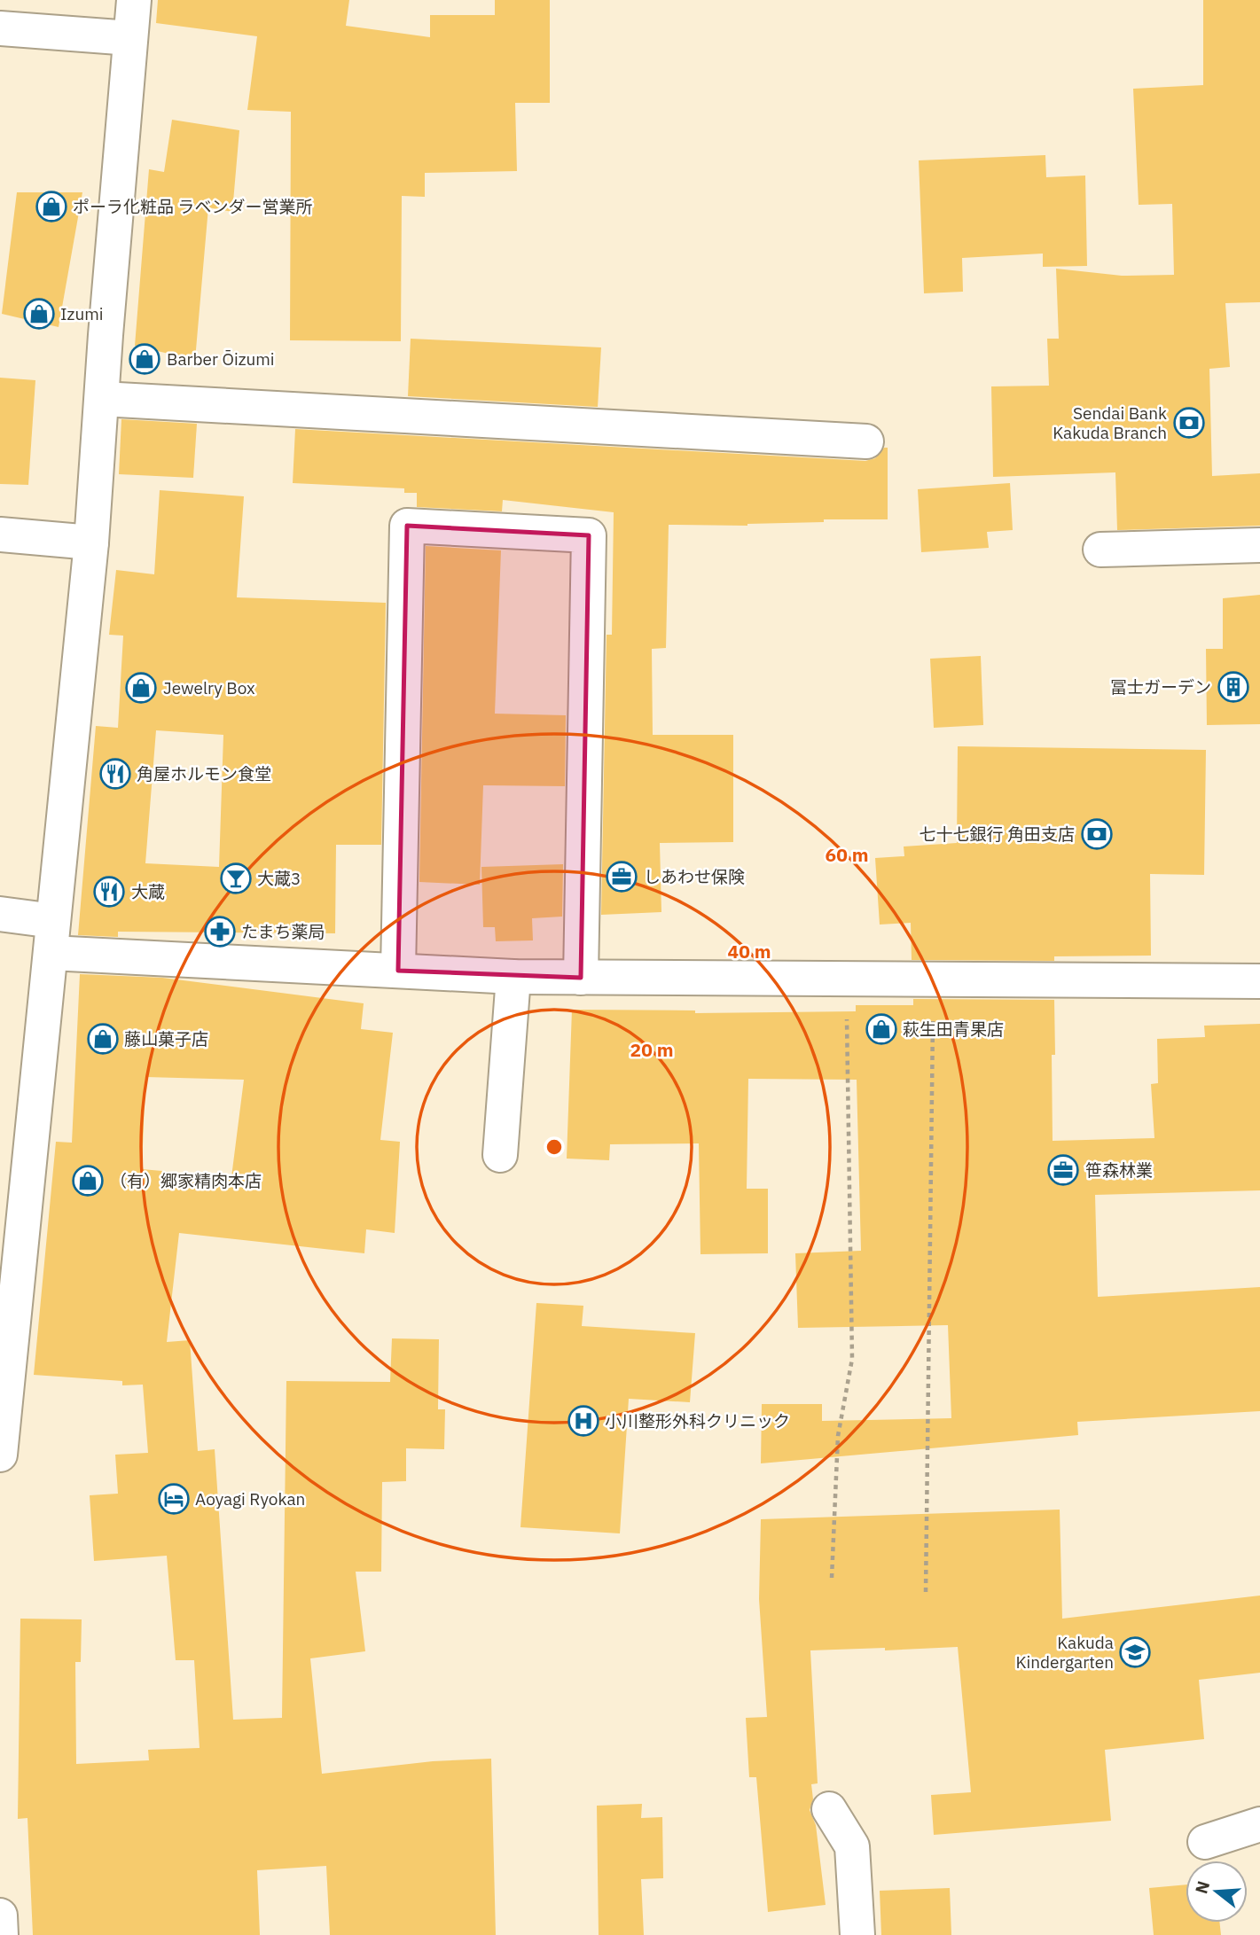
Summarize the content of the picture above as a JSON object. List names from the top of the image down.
{
  "places": {
    "shop": [
      "ポーラ化粧品 ラベンダー営業所",
      "Izumi",
      "Barber Ōizumi",
      "Jewelry Box",
      "萩生田青果店",
      "藤山菓子店",
      "（有）郷家精肉本店"
    ],
    "bank": ["Sendai Bank Kakuda Branch", "七十七銀行 角田支店"],
    "building": ["冨士ガーデン"],
    "restaurant": ["角屋ホルモン食堂", "大蔵"],
    "office": ["しあわせ保険", "笹森林業"],
    "bar": ["大蔵3"],
    "pharmacy": ["たまち薬局"],
    "hospital": ["小川整形外科クリニック"],
    "hotel": ["Aoyagi Ryokan"],
    "school or university": ["Kakuda Kindergarten"]
  },
  "north": "left",
  "rings": ["60 m", "40 m", "20 m"]
}
